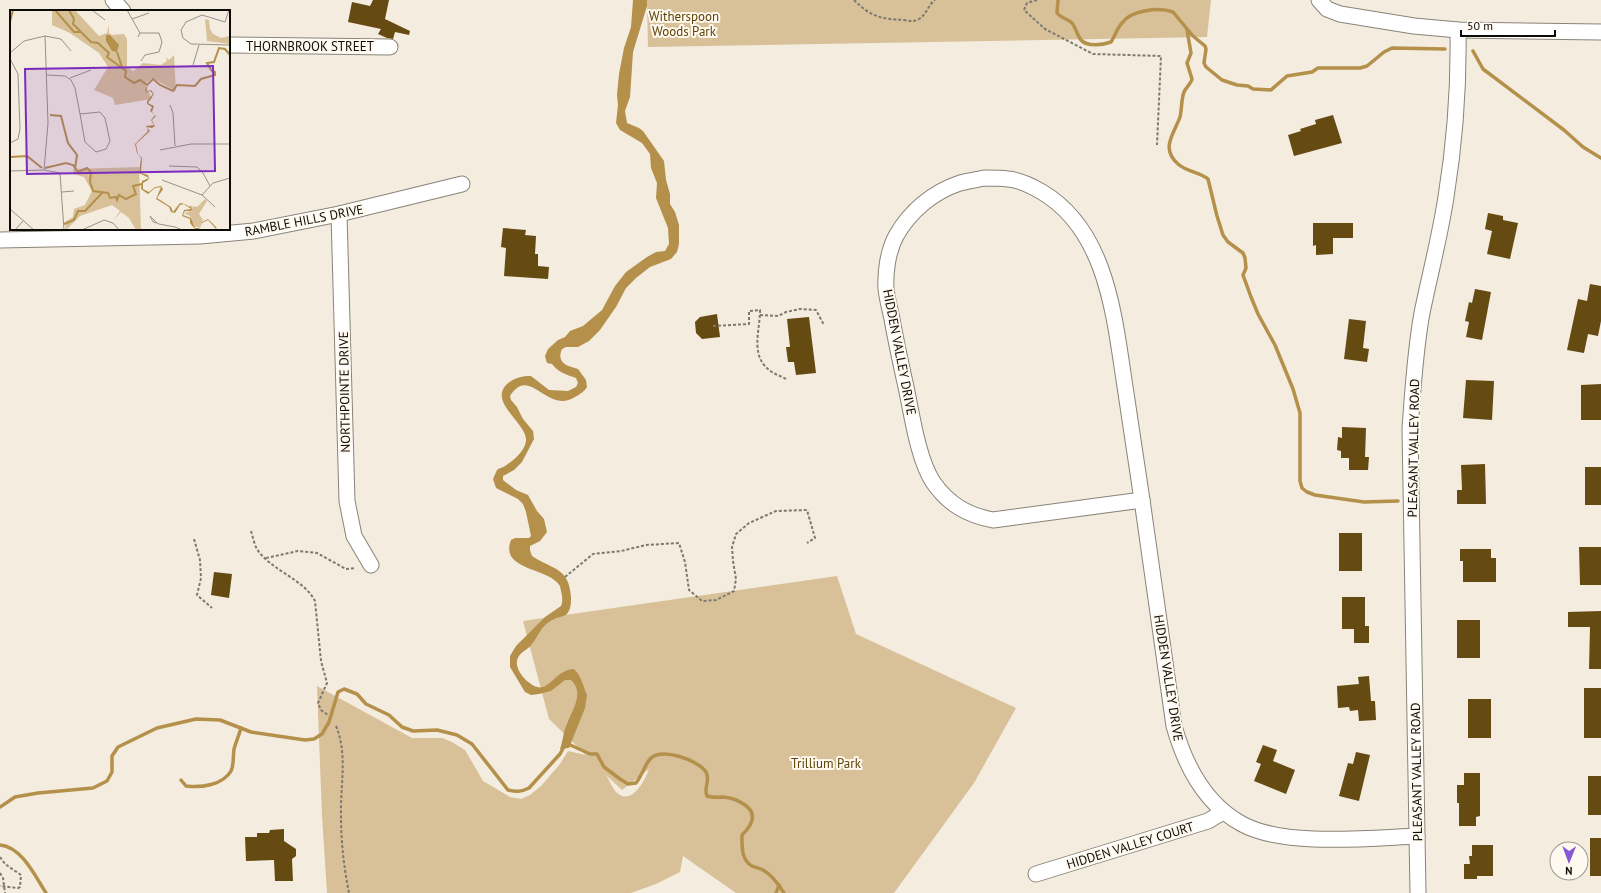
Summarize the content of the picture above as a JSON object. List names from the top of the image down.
{
  "streets": {
    "street": [
      "THORNBROOK STREET",
      "RAMBLE HILLS DRIVE",
      "HIDDEN VALLEY DRIVE",
      "NORTHPOINTE DRIVE",
      "PLEASANT VALLEY ROAD",
      "HIDDEN VALLEY COURT"
    ]
  },
  "crossings": [
    ["RAMBLE HILLS DRIVE", "NORTHPOINTE DRIVE"],
    ["HIDDEN VALLEY DRIVE", "PLEASANT VALLEY ROAD"],
    ["HIDDEN VALLEY DRIVE", "HIDDEN VALLEY COURT"]
  ],
  "parks": ["Witherspoon Woods Park", "Trillium Park"],
  "scale_bar": "50 m",
  "north": "bottom"
}
